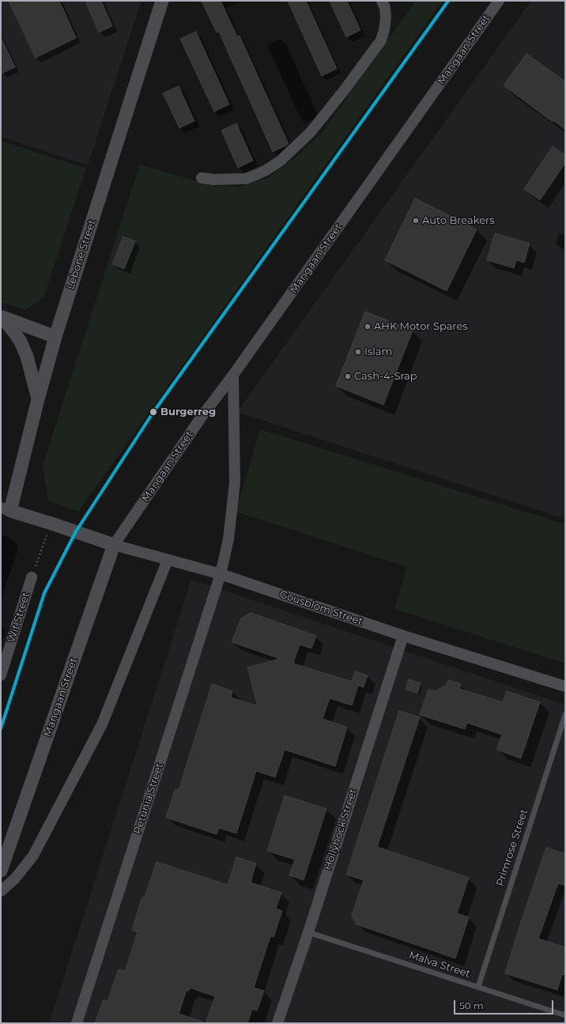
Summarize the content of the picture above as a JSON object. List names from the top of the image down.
{
  "streets": {
    "street": [
      "Mangaan Street",
      "Lebone Street",
      "Gousblom Street",
      "Wit Street",
      "Petunia Street",
      "Hollyhock Street"
    ],
    "lane": ["Primrose Street", "Malva Street"]
  },
  "crossings": [
    ["Mangaan Street", "Gousblom Street"],
    ["Mangaan Street", "Petunia Street"],
    ["Lebone Street", "Gousblom Street"],
    ["Gousblom Street", "Petunia Street"],
    ["Gousblom Street", "Hollyhock Street"],
    ["Hollyhock Street", "Malva Street"],
    ["Primrose Street", "Malva Street"]
  ],
  "places": [
    "Auto Breakers",
    "AHK Motor Spares",
    "Islam",
    "Cash-4-Srap",
    "Burgerreg"
  ],
  "scale_bar": "50 m"
}
